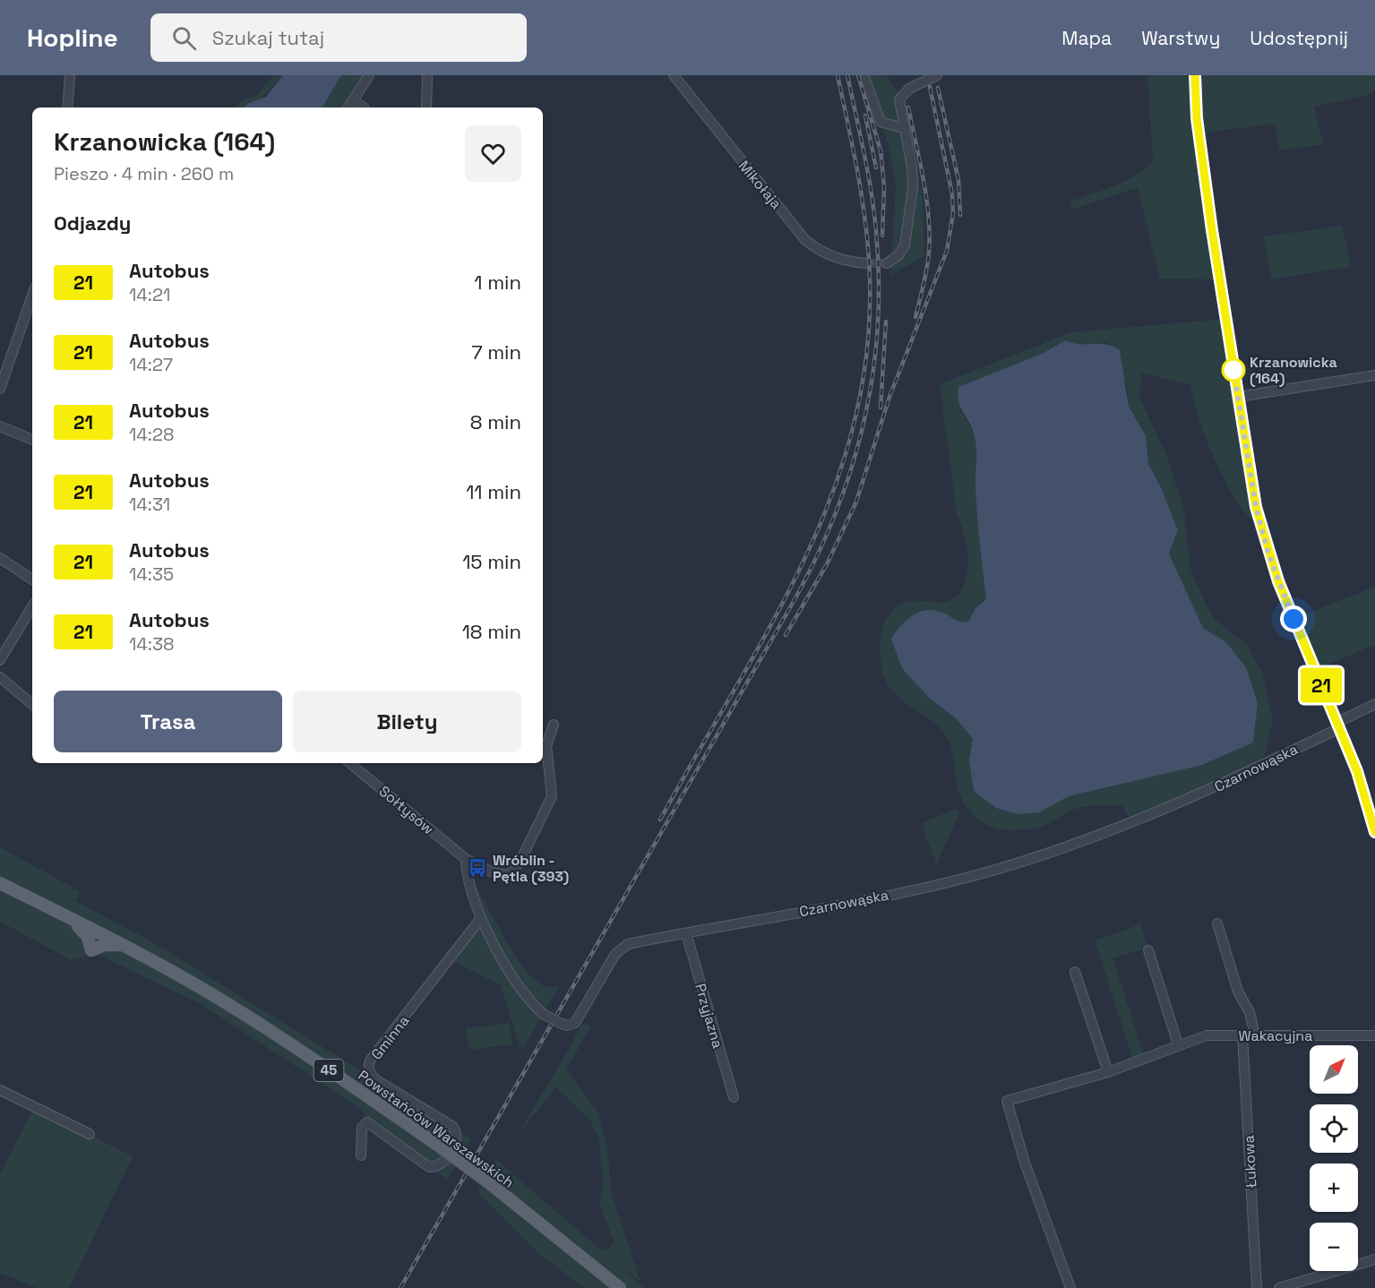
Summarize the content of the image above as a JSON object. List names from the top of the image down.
{
  "streets": {
    "main road": ["45", "Powstańców Warszawskich"],
    "street": [
      "Mikołaja",
      "Czarnowąska",
      "Sołtysów",
      "Przyjazna",
      "Wakacyjna",
      "Gminna",
      "Łukowa"
    ]
  },
  "crossings": [
    ["Czarnowąska", "Sołtysów"],
    ["Czarnowąska", "Przyjazna"],
    ["Czarnowąska", "Gminna"],
    ["Wakacyjna", "Łukowa"]
  ],
  "places": {
    "other": ["Krzanowicka (164)"],
    "bus stop": ["Wróblin - Pętla (393)"]
  },
  "lines": ["bus line 21"],
  "north": "top right",
  "page": {
    "header": "Hopline",
    "search": "Szukaj tutaj",
    "nav": ["Mapa", "Warstwy", "Udostępnij"],
    "on_map": "21",
    "heading": [
      ["Krzanowicka (164)", "Pieszo · 4 min · 260 m"],
      "Odjazdy"
    ],
    "list": [
      {
        "mark": "21",
        "name": "Autobus",
        "note": "14:21",
        "value": "1 min"
      },
      {
        "mark": "21",
        "name": "Autobus",
        "note": "14:27",
        "value": "7 min"
      },
      {
        "mark": "21",
        "name": "Autobus",
        "note": "14:28",
        "value": "8 min"
      },
      {
        "mark": "21",
        "name": "Autobus",
        "note": "14:31",
        "value": "11 min"
      },
      {
        "mark": "21",
        "name": "Autobus",
        "note": "14:35",
        "value": "15 min"
      },
      {
        "mark": "21",
        "name": "Autobus",
        "note": "14:38",
        "value": "18 min"
      }
    ],
    "buttons": ["Trasa", "Bilety"],
    "map_buttons": ["+", "−"]
  }
}
